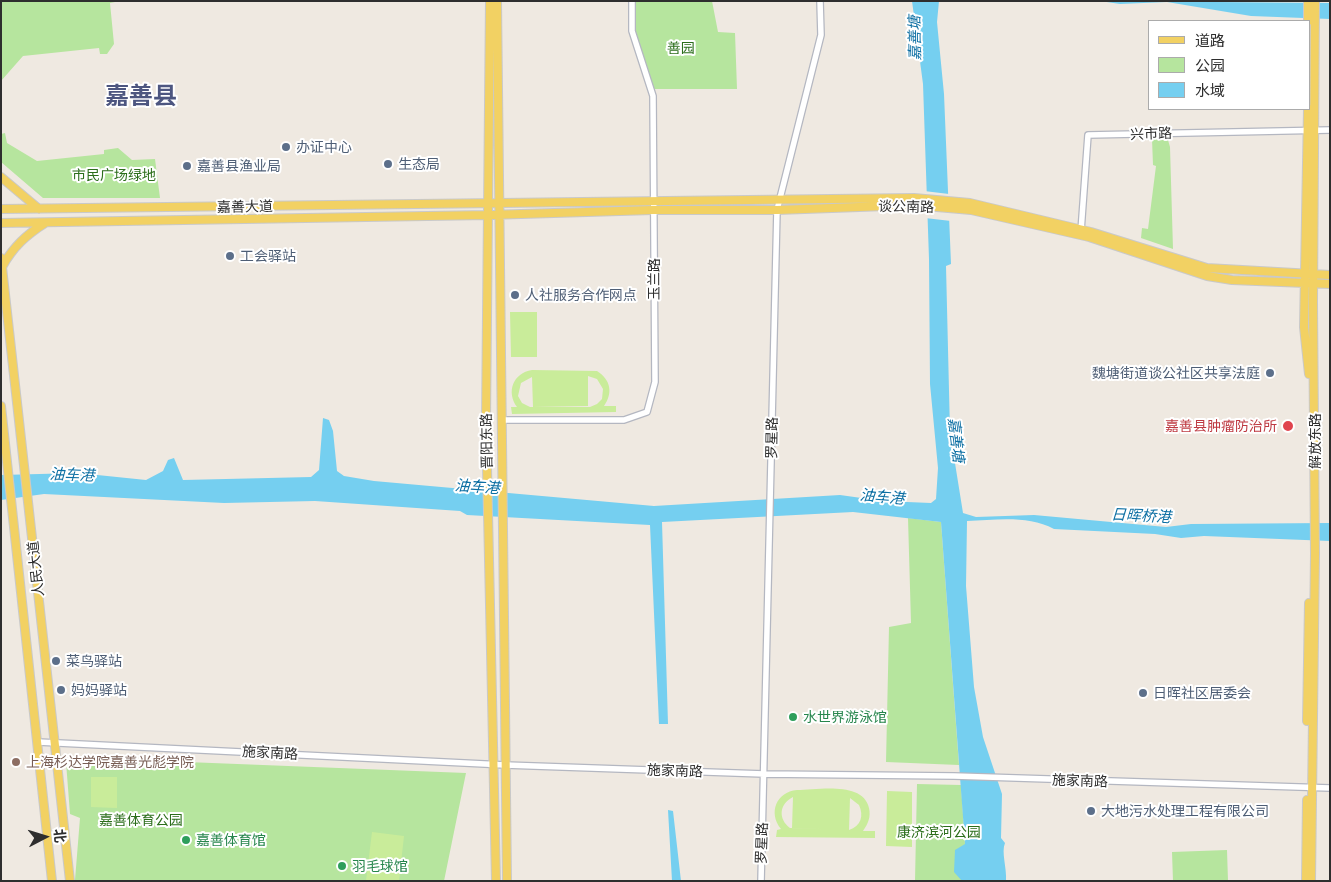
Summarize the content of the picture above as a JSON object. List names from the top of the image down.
{
  "streets": {
    "main road": [
      "嘉善大道",
      "谈公南路",
      "晋阳东路",
      "解放东路",
      "人民大道"
    ],
    "street": [
      "兴市路",
      "玉兰路",
      "罗星路",
      "施家南路"
    ]
  },
  "crossings": [
    ["兴市路", "谈公南路"],
    ["兴市路", "解放东路"],
    ["嘉善大道", "谈公南路"],
    ["嘉善大道", "晋阳东路"],
    ["谈公南路", "玉兰路"],
    ["谈公南路", "罗星路"],
    ["谈公南路", "晋阳东路"],
    ["谈公南路", "解放东路"],
    ["玉兰路", "晋阳东路"],
    ["罗星路", "施家南路"],
    ["晋阳东路", "施家南路"],
    ["解放东路", "施家南路"],
    ["人民大道", "施家南路"]
  ],
  "districts": ["嘉善县"],
  "water": ["嘉善塘", "油车港", "日晖桥港"],
  "parks": [
    "善园",
    "市民广场绿地",
    "嘉善体育公园",
    "康济滨河公园"
  ],
  "places": [
    "办证中心",
    "生态局",
    "嘉善县渔业局",
    "工会驿站",
    "人社服务合作网点",
    "魏塘街道谈公社区共享法庭",
    "嘉善县肿瘤防治所",
    "菜鸟驿站",
    "妈妈驿站",
    "日晖社区居委会",
    "水世界游泳馆",
    "上海杉达学院嘉善光彪学院",
    "大地污水处理工程有限公司",
    "嘉善体育馆",
    "羽毛球馆"
  ],
  "legend": ["道路", "公园", "水域"],
  "north": "right"
}
